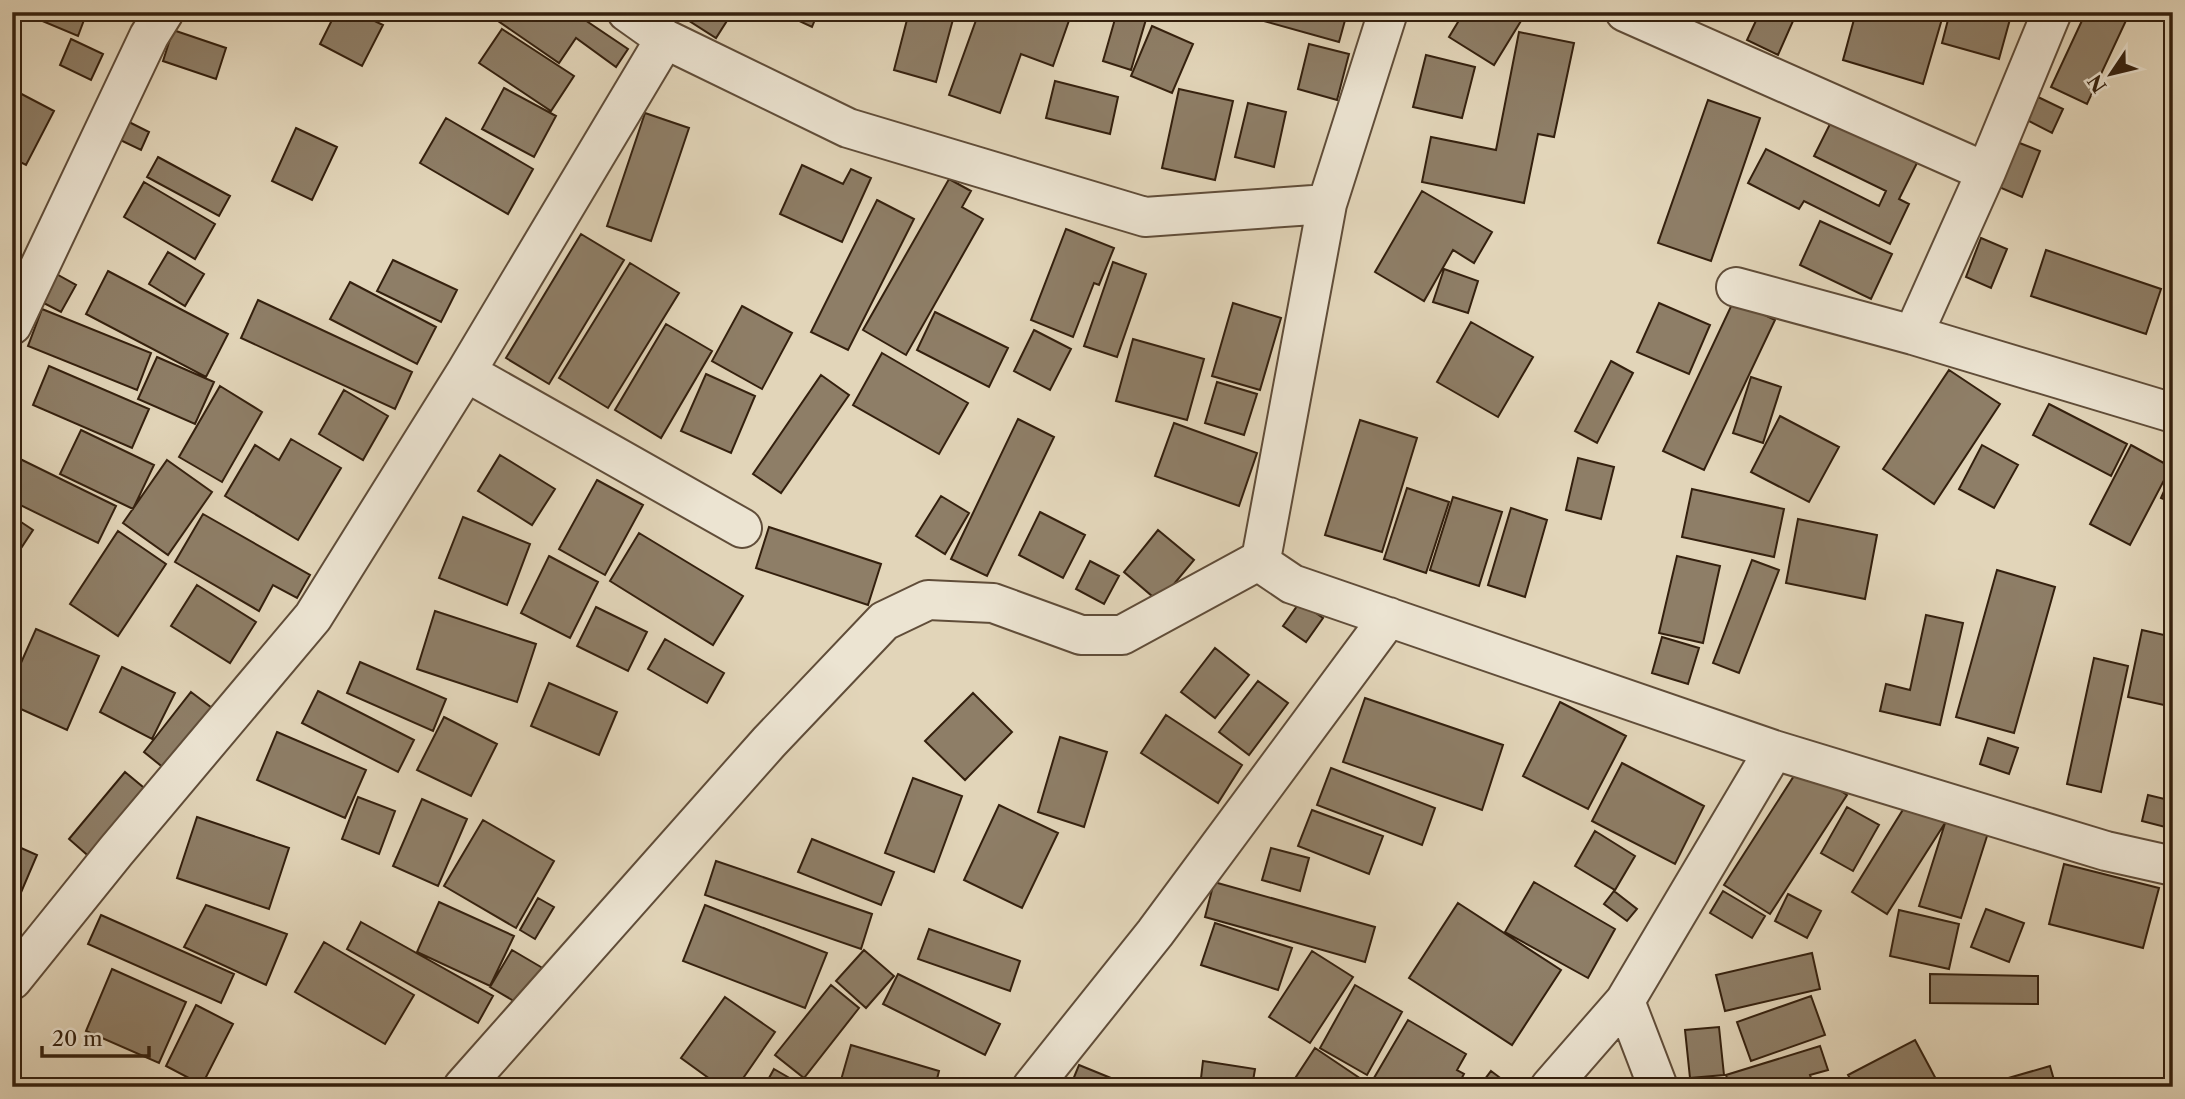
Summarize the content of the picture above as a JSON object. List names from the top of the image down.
{
  "scale_bar": "20 m",
  "north": "bottom left"
}
